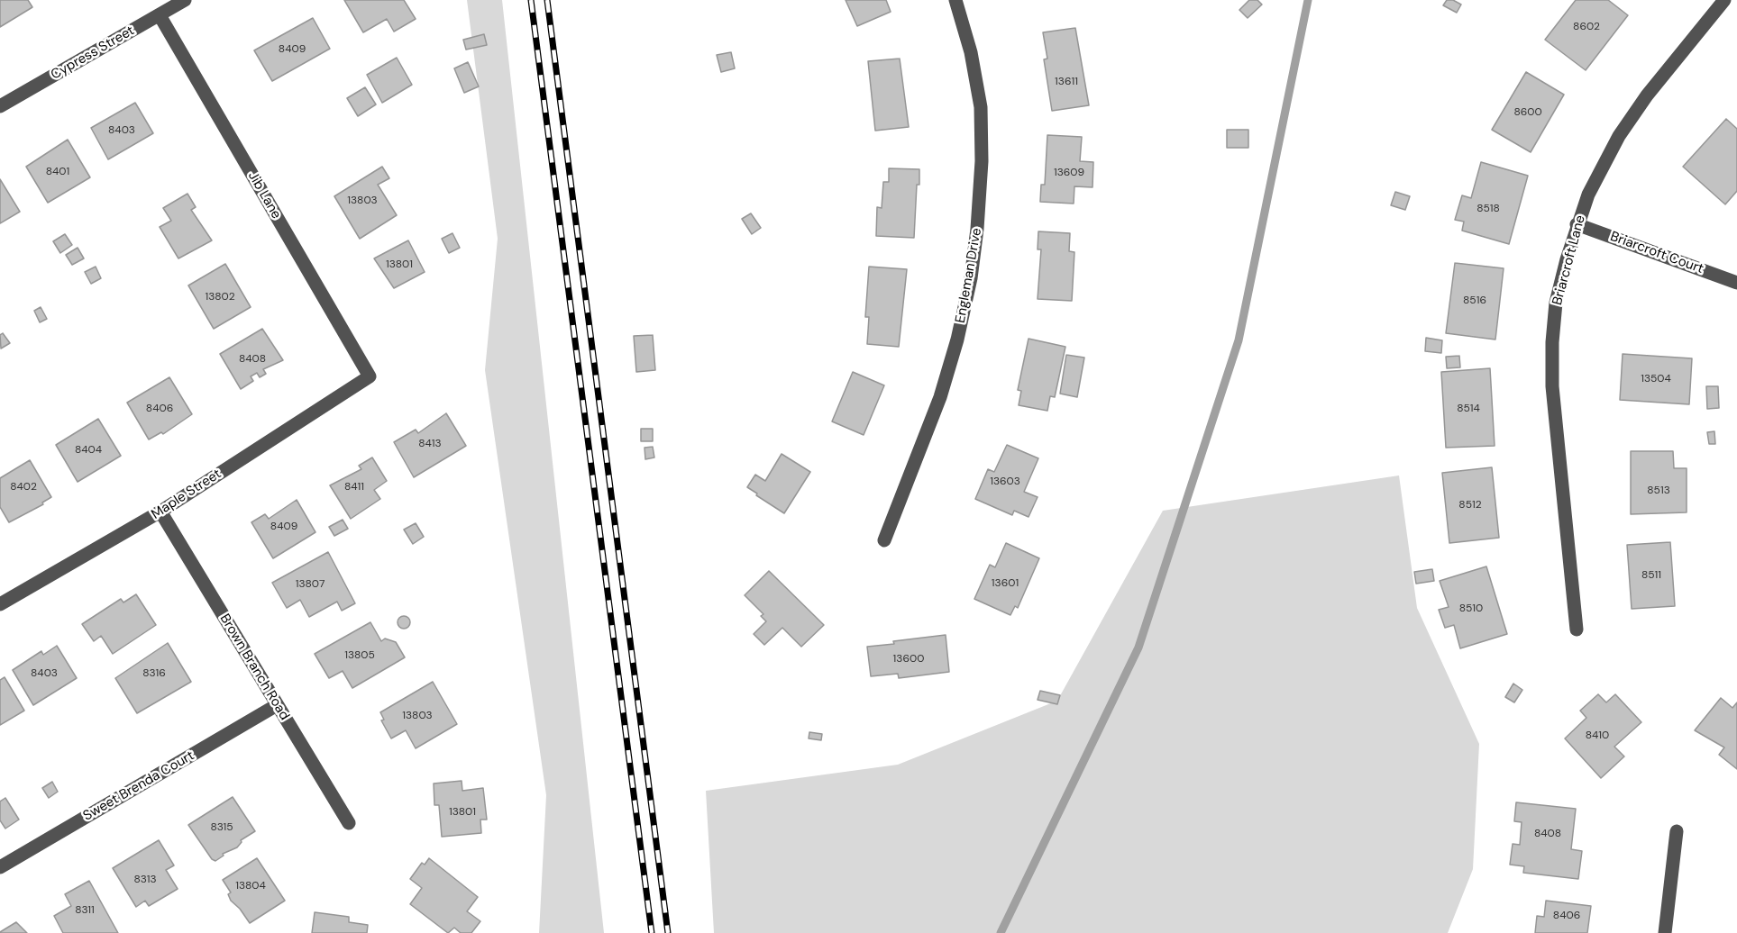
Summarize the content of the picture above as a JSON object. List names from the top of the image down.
{
  "streets": {
    "street": [
      "Cypress Street",
      "Jib Lane",
      "Briarcroft Court",
      "Briarcroft Lane",
      "Engleman Drive",
      "Maple Street",
      "Brown Branch Road",
      "Sweet Brenda Court"
    ]
  },
  "crossings": [
    ["Cypress Street", "Jib Lane"],
    ["Jib Lane", "Maple Street"],
    ["Briarcroft Court", "Briarcroft Lane"],
    ["Maple Street", "Brown Branch Road"],
    ["Brown Branch Road", "Sweet Brenda Court"]
  ],
  "house_numbers": [
    "8602",
    "8409",
    "13611",
    "8600",
    "8403",
    "8401",
    "13609",
    "13803",
    "8518",
    "13801",
    "13802",
    "8516",
    "8408",
    "13504",
    "8406",
    "8514",
    "8413",
    "8404",
    "13603",
    "8402",
    "8411",
    "8513",
    "8512",
    "8409",
    "8511",
    "13601",
    "13807",
    "8510",
    "13805",
    "13600",
    "8403",
    "8316",
    "13803",
    "8410",
    "13801",
    "8315",
    "8408",
    "8313",
    "13804",
    "8311",
    "8406"
  ]
}
